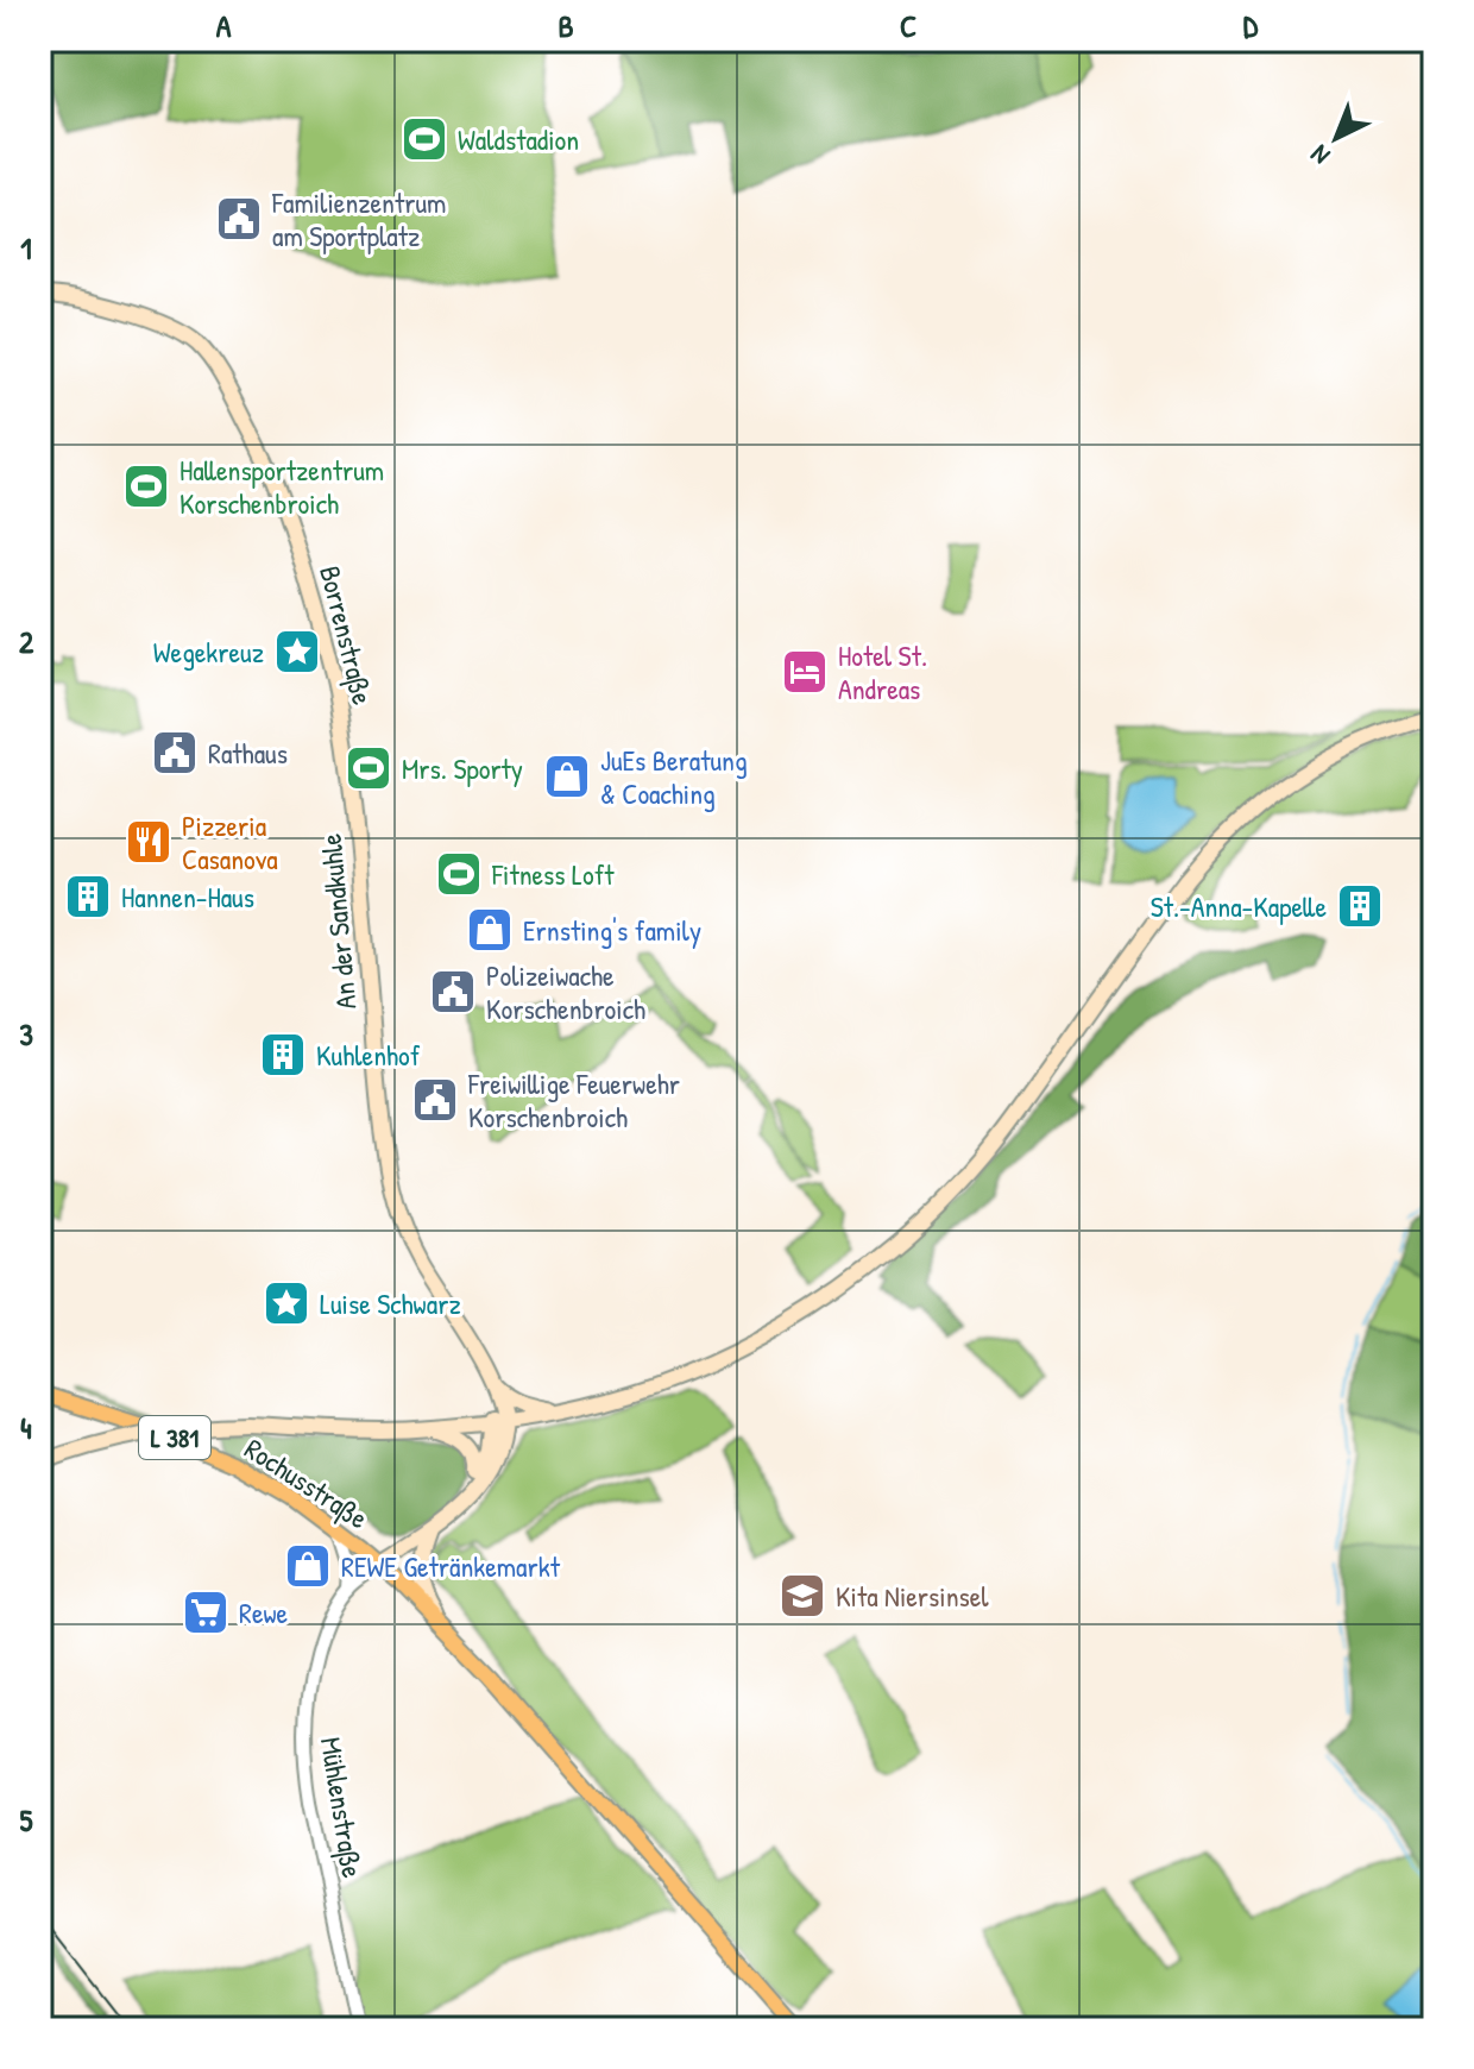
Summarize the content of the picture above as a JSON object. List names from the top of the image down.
{
  "streets": {
    "main road": [
      "Borrenstraße",
      "An der Sandkuhle",
      "L 381",
      "Rochusstraße",
      "Mühlenstraße"
    ]
  },
  "crossings": [
    ["Borrenstraße", "An der Sandkuhle"],
    ["An der Sandkuhle", "Mühlenstraße"],
    ["L 381", "Rochusstraße"],
    ["L 381", "Mühlenstraße"],
    ["Rochusstraße", "Mühlenstraße"]
  ],
  "places": {
    "sports": [
      "Waldstadion",
      "Hallensportzentrum Korschenbroich",
      "Mrs. Sporty",
      "Fitness Loft"
    ],
    "public building": [
      "Familienzentrum am Sportplatz",
      "Rathaus",
      "Polizeiwache Korschenbroich",
      "Freiwillige Feuerwehr Korschenbroich"
    ],
    "place": ["Wegekreuz", "Luise Schwarz"],
    "hotel": ["Hotel St. Andreas"],
    "shop": ["JuEs Beratung & Coaching", "Ernsting's family", "REWE Getränkemarkt"],
    "restaurant": ["Pizzeria Casanova"],
    "building": ["Hannen-Haus", "St.-Anna-Kapelle", "Kuhlenhof"],
    "school or university": ["Kita Niersinsel"],
    "supermarket": ["Rewe"]
  },
  "north": "bottom left",
  "grid": {
    "columns": [
      "A",
      "B",
      "C",
      "D"
    ],
    "rows": [
      "1",
      "2",
      "3",
      "4",
      "5"
    ]
  }
}
